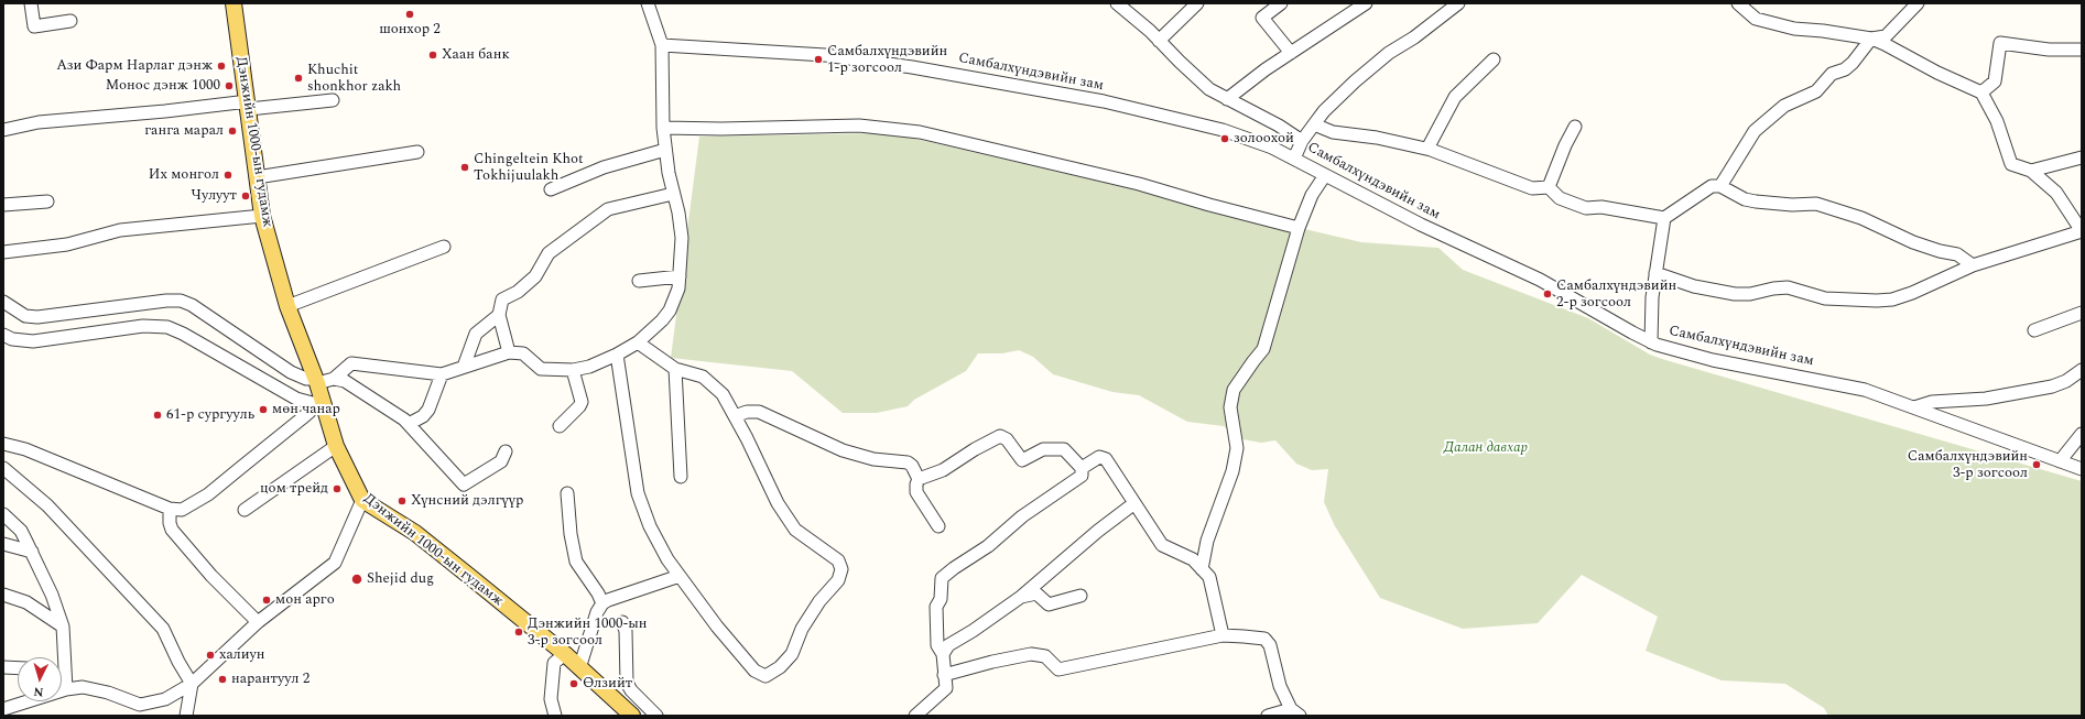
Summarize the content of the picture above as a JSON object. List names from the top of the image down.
{
  "streets": {
    "main road": ["Дэнжийн 1000-ын гудамж"],
    "street": ["Самбалхүндэвийн зам"]
  },
  "parks": ["Далан давхар"],
  "places": [
    "шонхор 2",
    "Хаан банк",
    "Самбалхүндэвийн 1-р зогсоол",
    "Ази Фарм Нарлаг дэнж",
    "Khuchit shonkhor zakh",
    "Монос дэнж 1000",
    "ганга марал",
    "золоохой",
    "Chingeltein Khot Tokhijuulakh",
    "Их монгол",
    "Чулуут",
    "Самбалхүндэвийн 2-р зогсоол",
    "мөн чанар",
    "61-р сургууль",
    "Самбалхүндэвийн 3-р зогсоол",
    "цом трейд",
    "Хүнсний дэлгүүр",
    "Shejid dug",
    "мон арго",
    "Дэнжийн 1000-ын 3-р зогсоол",
    "халиун",
    "нарантуул 2",
    "Өлзийт"
  ],
  "north": "bottom"
}
